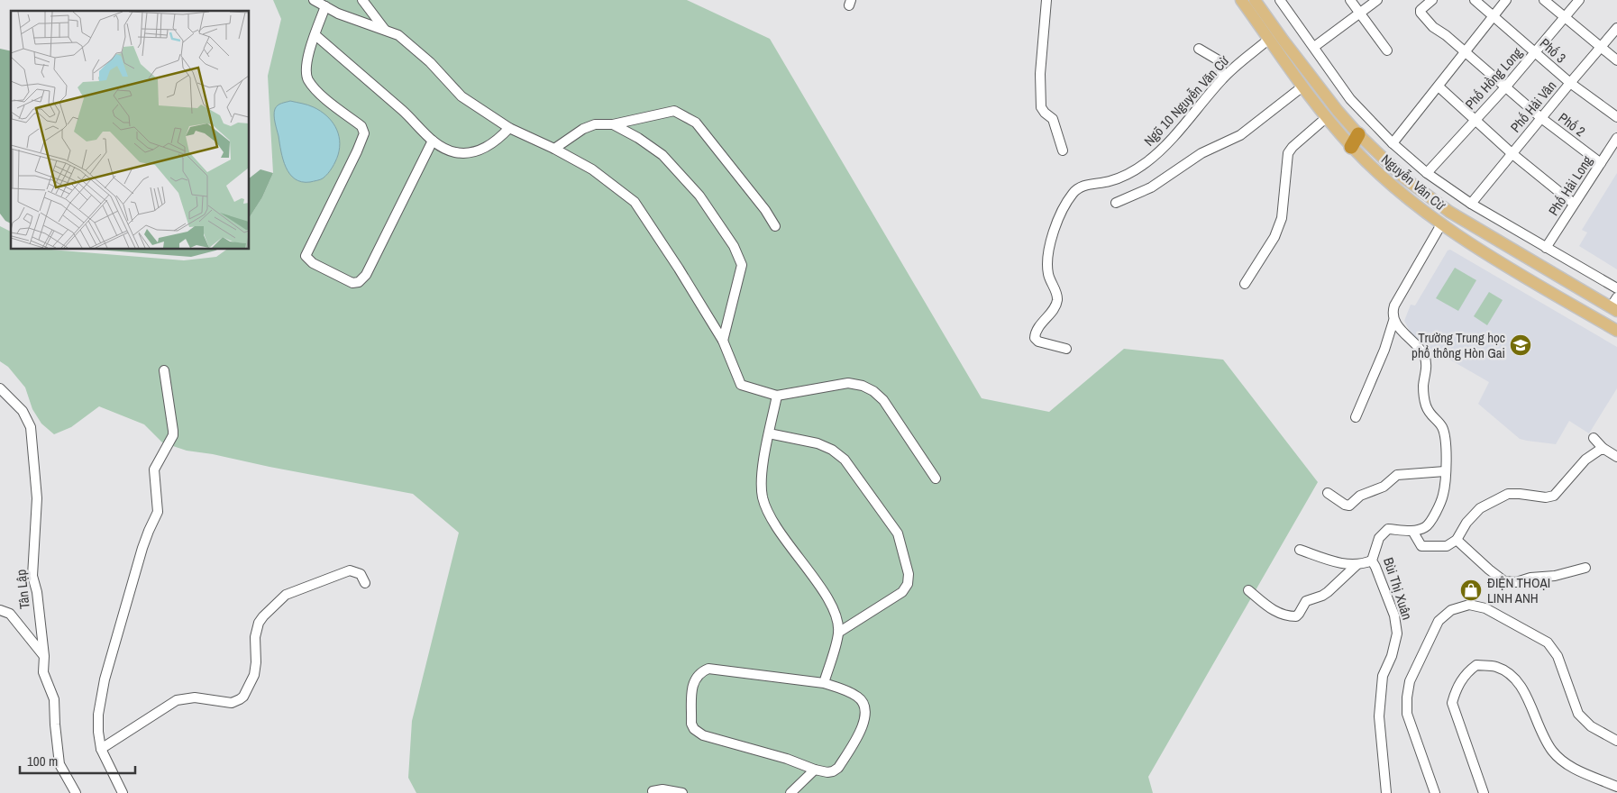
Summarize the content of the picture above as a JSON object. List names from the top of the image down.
{
  "streets": {
    "main road": ["Nguyễn Văn Cừ"],
    "street": [
      "Phố 3",
      "Phố Hồng Long",
      "Ngõ 10 Nguyễn Văn Cừ",
      "Phố Hải Vân",
      "Phố 2",
      "Phố Hải Long",
      "Bùi Thị Xuân",
      "Tân Lập"
    ]
  },
  "crossings": [
    ["Phố 3", "Phố Hồng Long"],
    ["Phố 3", "Phố Hải Vân"],
    ["Phố Hồng Long", "Phố 2"],
    ["Phố Hồng Long", "Nguyễn Văn Cừ"],
    ["Ngõ 10 Nguyễn Văn Cừ", "Nguyễn Văn Cừ"],
    ["Phố Hải Vân", "Phố 2"],
    ["Phố Hải Vân", "Nguyễn Văn Cừ"],
    ["Phố 2", "Phố Hải Long"],
    ["Nguyễn Văn Cừ", "Phố Hải Long"]
  ],
  "places": {
    "school or university": ["Trường Trung học phổ thông Hòn Gai"],
    "shop": ["ĐIỆN THOẠI LINH ANH"]
  },
  "scale_bar": "100 m"
}
